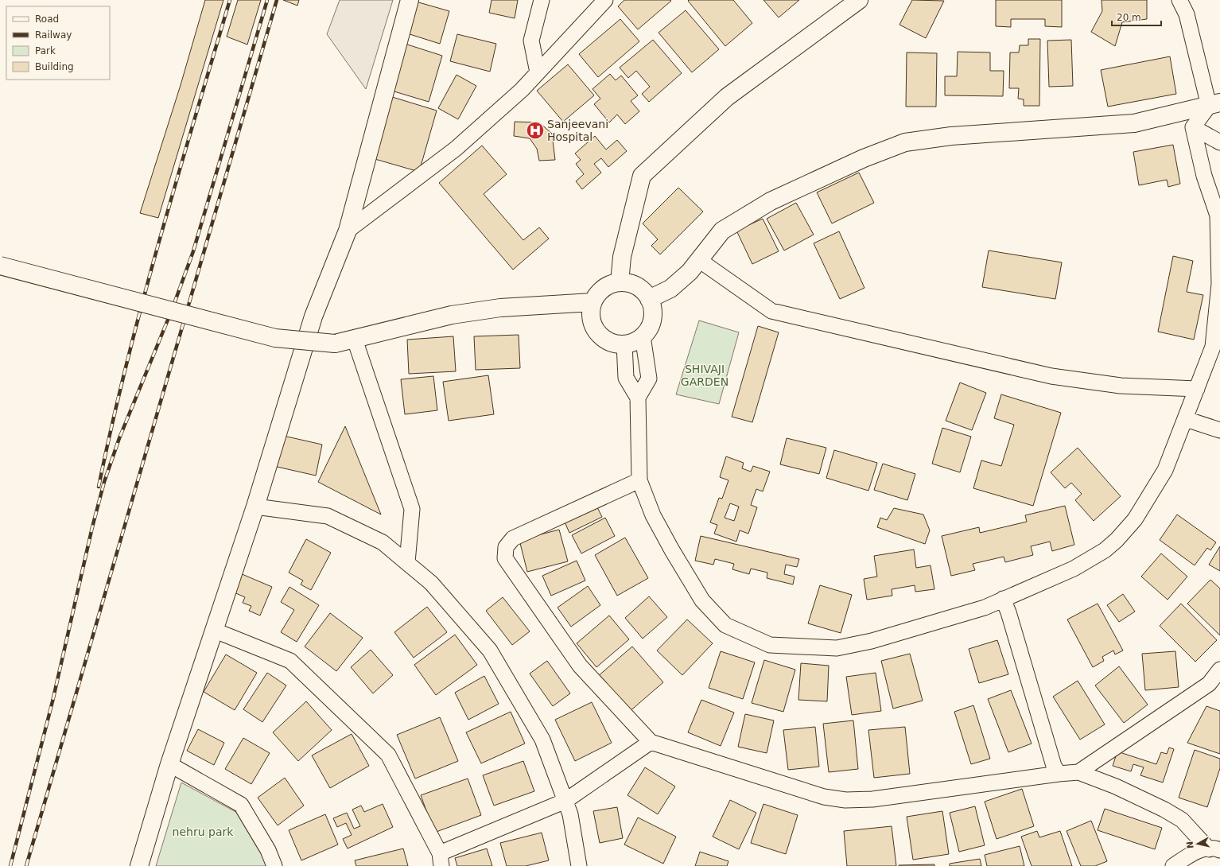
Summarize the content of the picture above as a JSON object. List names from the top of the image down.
{
  "parks": ["SHIVAJI GARDEN", "nehru park"],
  "places": {
    "hospital": ["Sanjeevani Hospital"]
  },
  "legend": [
    "Road",
    "Railway",
    "Park",
    "Building"
  ],
  "scale_bar": "20 m",
  "north": "left"
}
